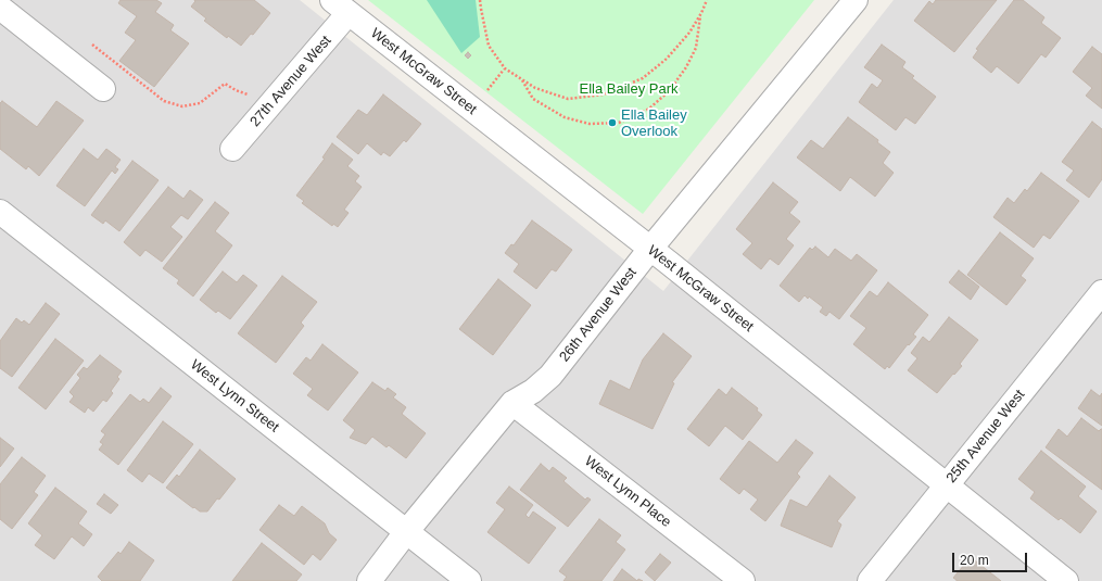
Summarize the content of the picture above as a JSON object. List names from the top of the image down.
{
  "streets": {
    "street": [
      "West McGraw Street",
      "27th Avenue West",
      "26th Avenue West",
      "West Lynn Street",
      "25th Avenue West",
      "West Lynn Place"
    ]
  },
  "crossings": [
    ["West McGraw Street", "27th Avenue West"],
    ["West McGraw Street", "26th Avenue West"],
    ["West McGraw Street", "25th Avenue West"],
    ["26th Avenue West", "West Lynn Street"],
    ["26th Avenue West", "West Lynn Place"]
  ],
  "parks": ["Ella Bailey Park"],
  "places": ["Ella Bailey Overlook"],
  "scale_bar": "20 m"
}
